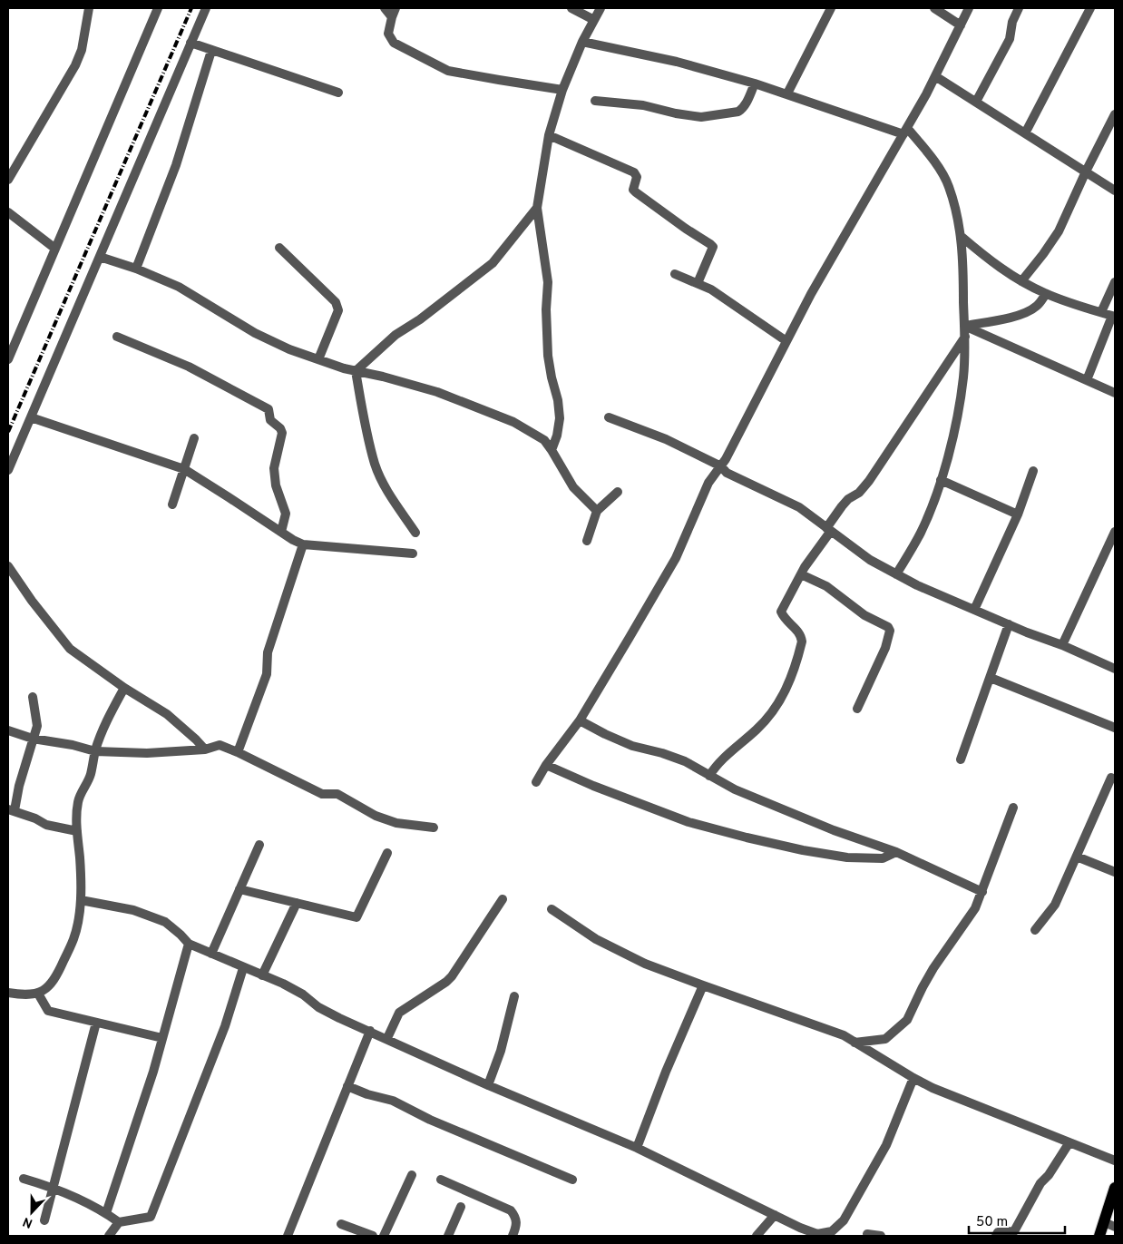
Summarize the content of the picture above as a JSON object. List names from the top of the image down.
{
  "scale_bar": "50 m",
  "north": "bottom"
}
